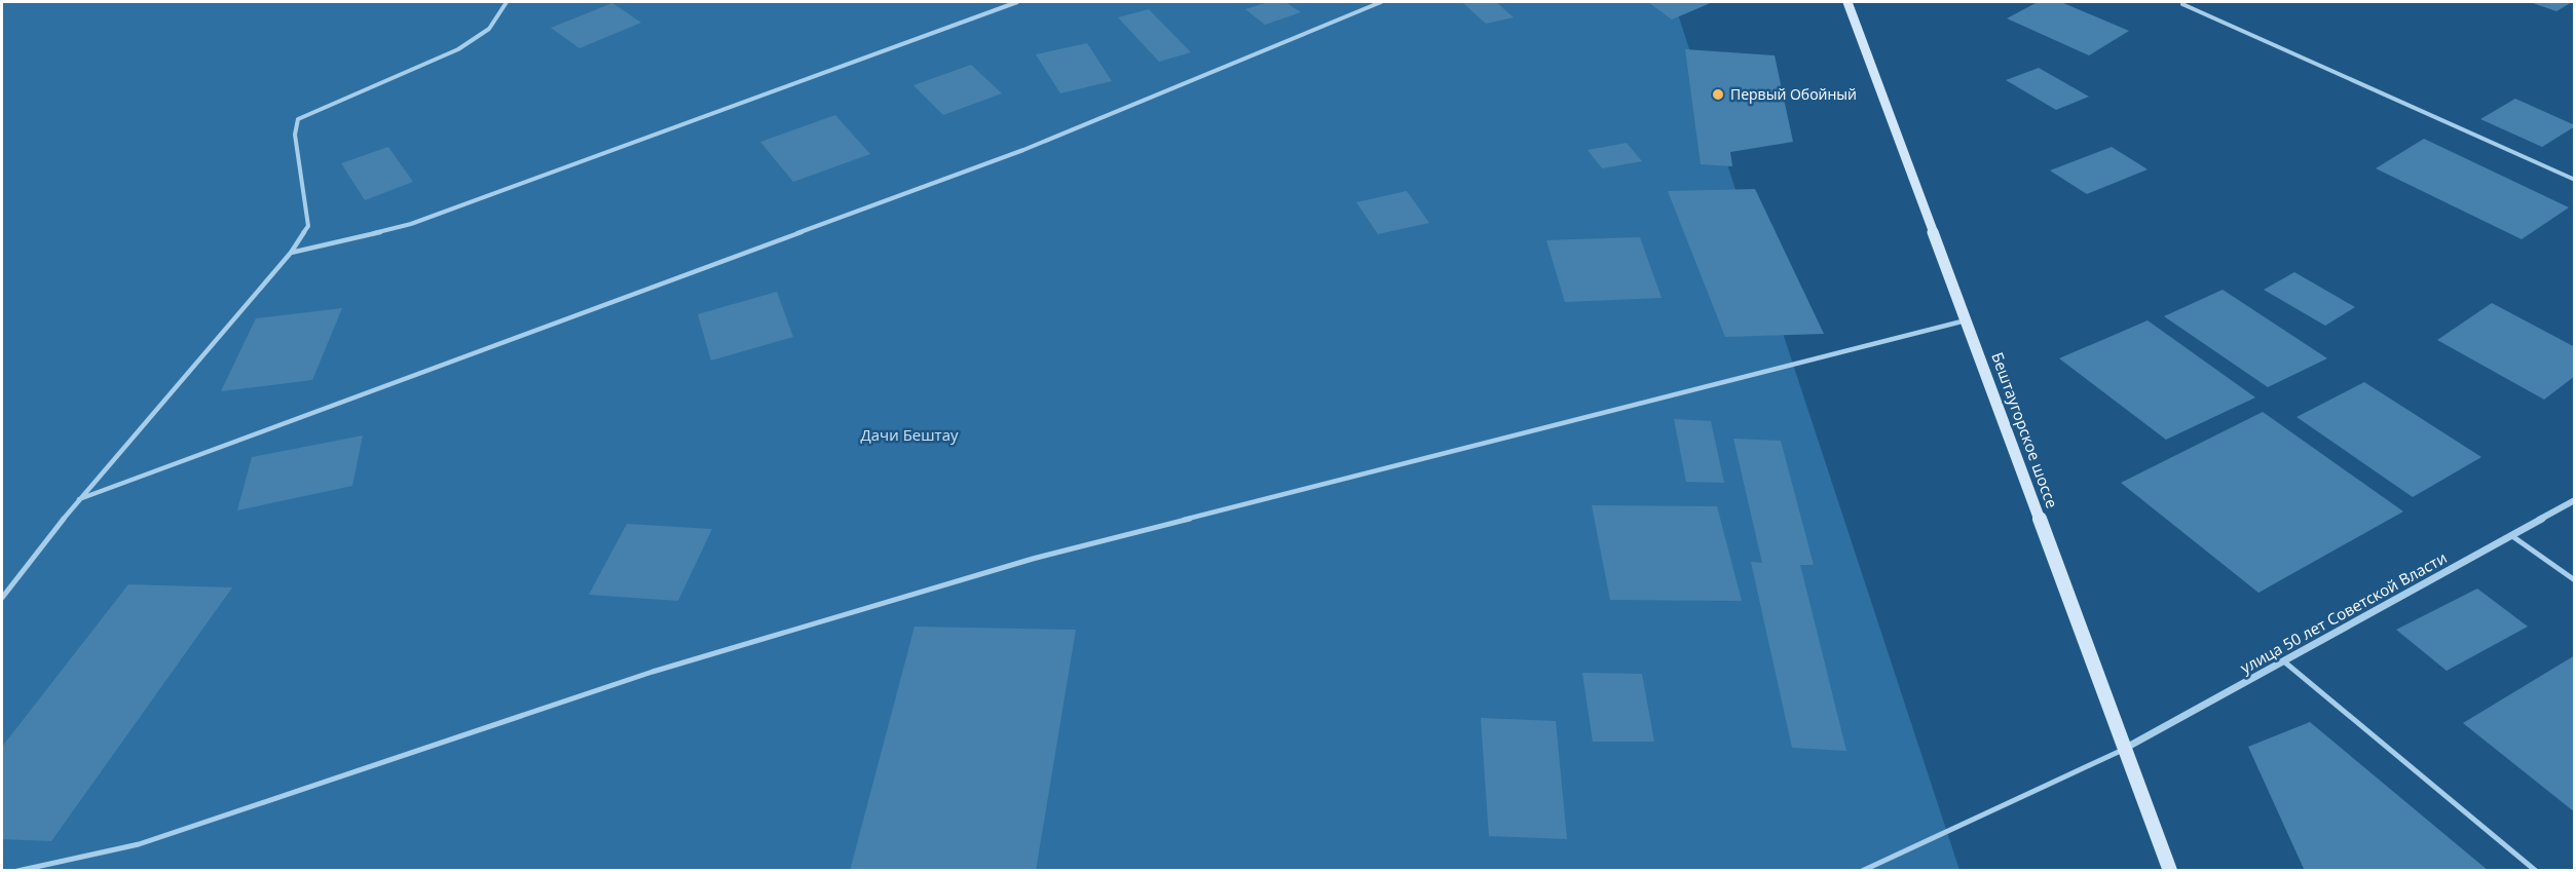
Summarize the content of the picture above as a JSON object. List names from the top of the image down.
{
  "streets": {
    "main road": ["Бештаугорское шоссе"],
    "street": ["улица 50 лет Советской Власти"]
  },
  "crossings": [
    ["Бештаугорское шоссе", "улица 50 лет Советской Власти"]
  ],
  "parks": ["Дачи Бештау"],
  "places": ["Первый Обойный"]
}
